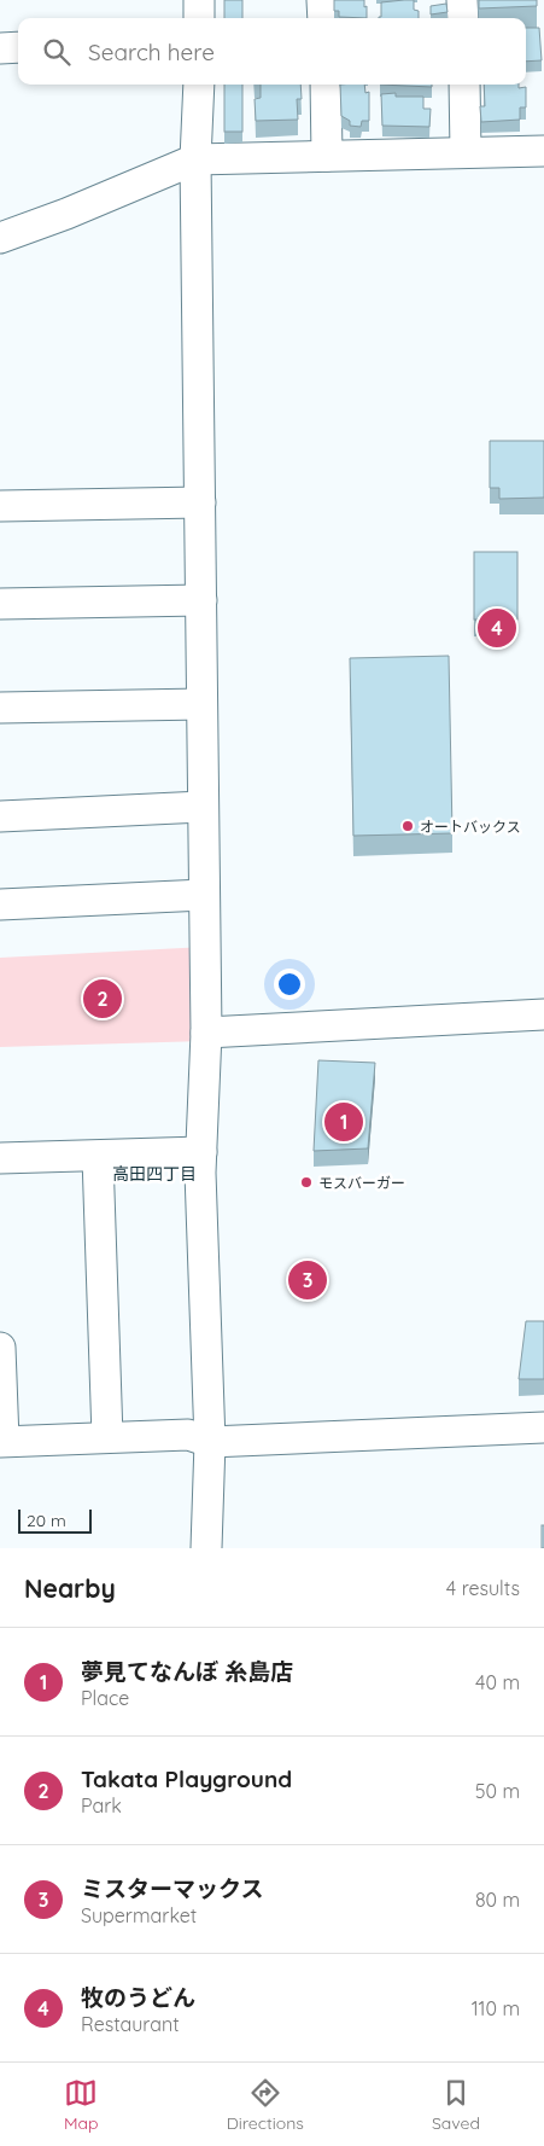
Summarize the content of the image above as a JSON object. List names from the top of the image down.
{
  "districts": ["高田四丁目"],
  "places": ["オートバックス", "モスバーガー"],
  "scale_bar": "20 m",
  "page": {
    "search": "Search here",
    "pins": [
      "4",
      "2",
      "1",
      "3"
    ],
    "scale": "20 m",
    "heading": ["Nearby", "4 results"],
    "list": [
      {
        "mark": "1",
        "name": "夢見てなんぼ 糸島店",
        "note": "Place",
        "value": "40 m"
      },
      {
        "mark": "2",
        "name": "Takata Playground",
        "note": "Park",
        "value": "50 m"
      },
      {
        "mark": "3",
        "name": "ミスターマックス",
        "note": "Supermarket",
        "value": "80 m"
      },
      {
        "mark": "4",
        "name": "牧のうどん",
        "note": "Restaurant",
        "value": "110 m"
      }
    ],
    "nav": ["Map", "Directions", "Saved"]
  }
}
